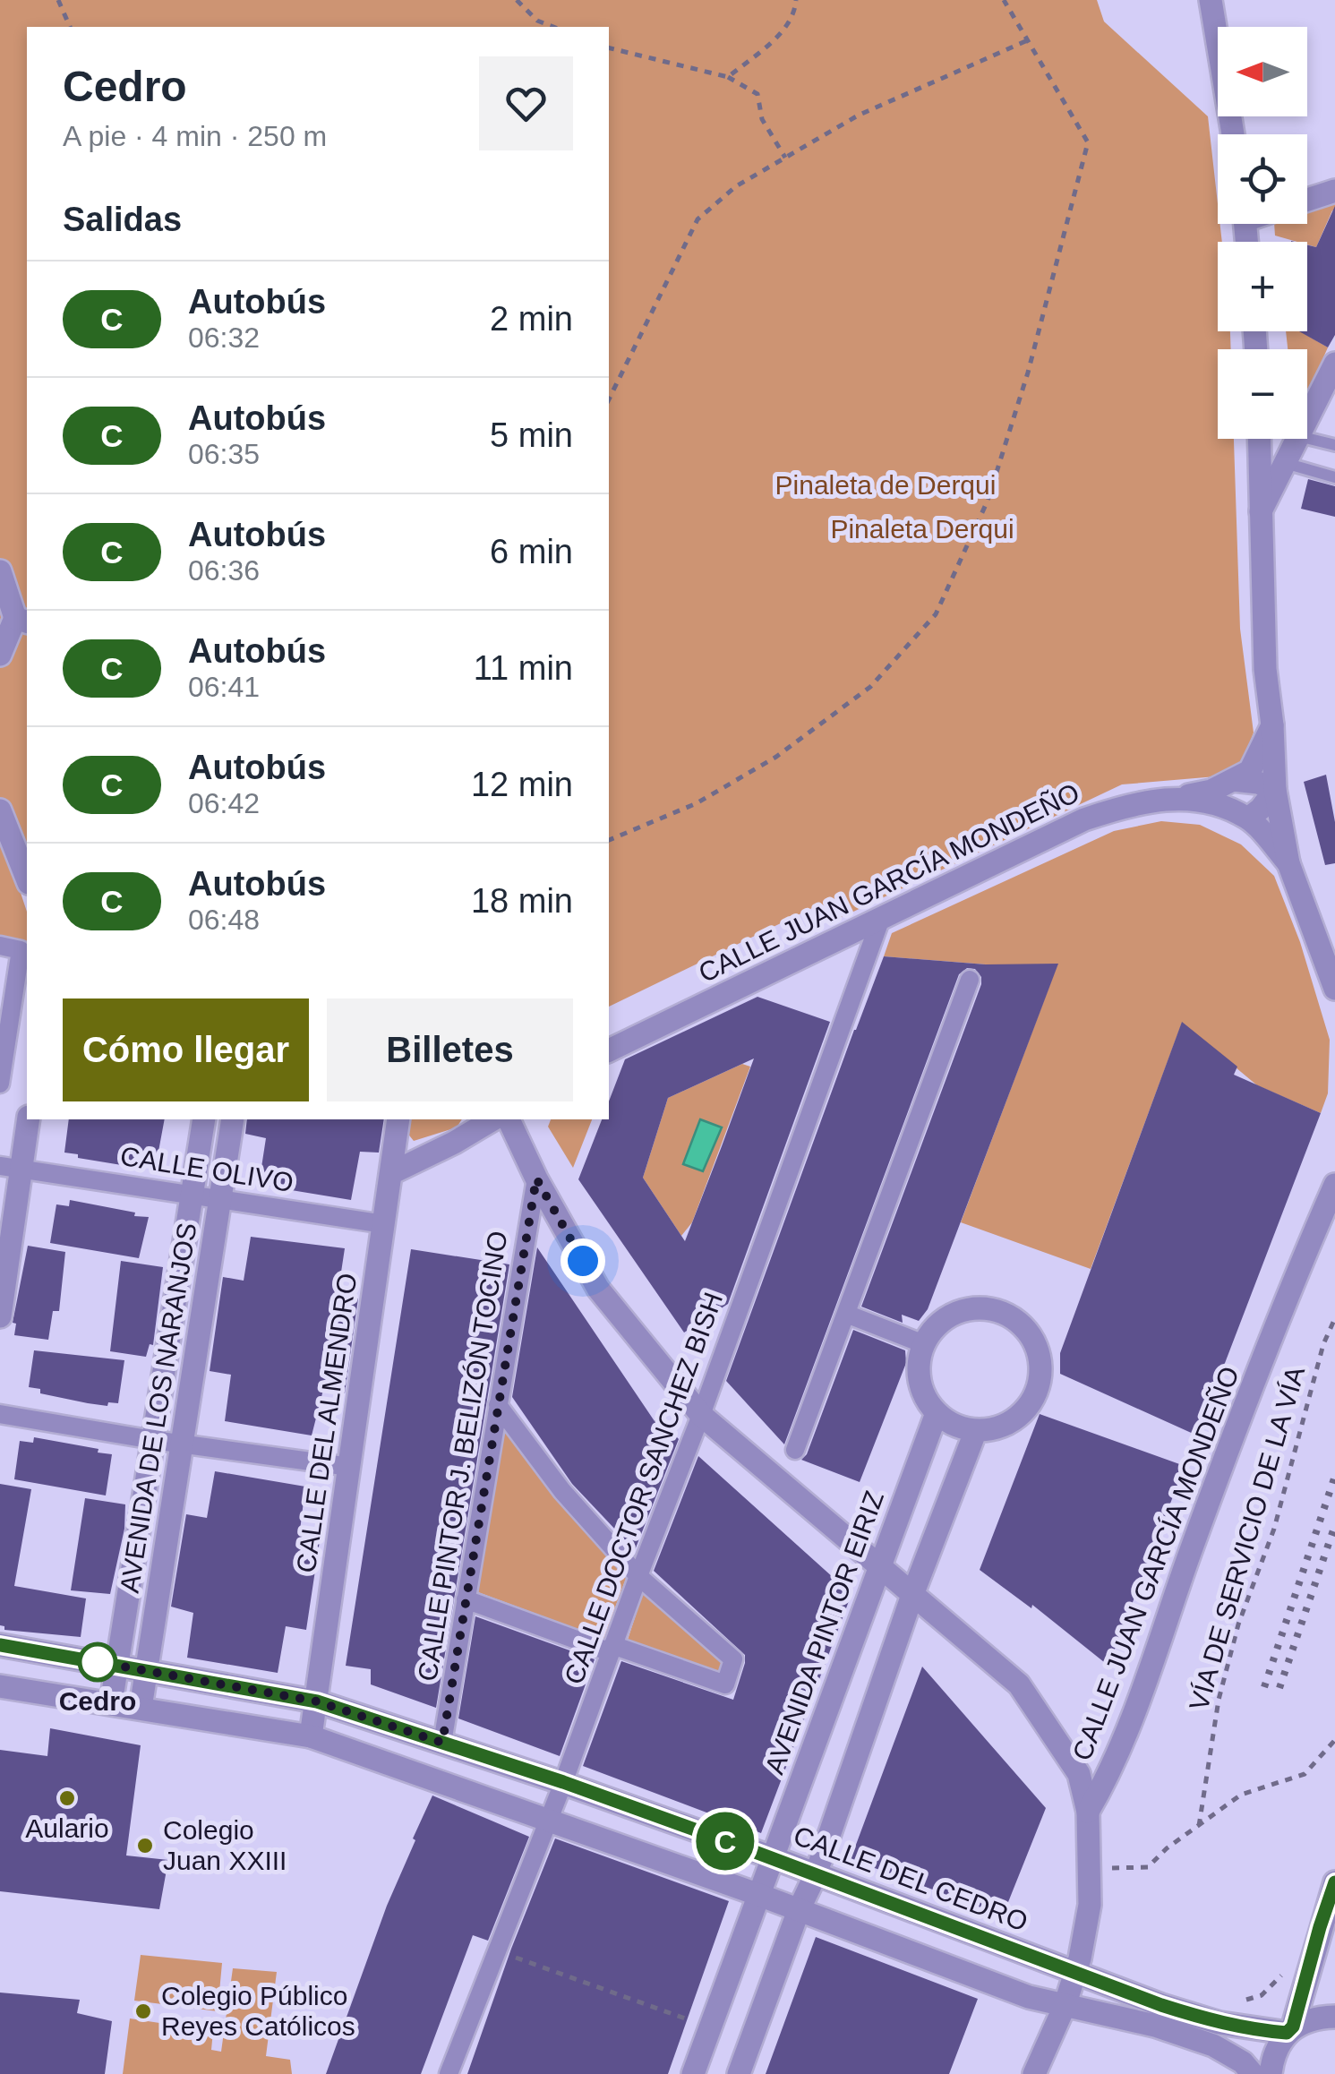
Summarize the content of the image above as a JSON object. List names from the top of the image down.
{
  "streets": {
    "street": [
      "CALLE JUAN GARCÍA MONDEÑO",
      "CALLE OLIVO",
      "AVENIDA DE LOS NARANJOS",
      "CALLE DEL ALMENDRO",
      "CALLE PINTOR J. BELIZÓN TOCINO",
      "CALLE DOCTOR SANCHEZ BISH",
      "AVENIDA PINTOR EIRIZ",
      "CALLE DEL CEDRO"
    ],
    "path": ["VÍA DE SERVICIO DE LA VÍA"]
  },
  "crossings": [
    ["CALLE JUAN GARCÍA MONDEÑO", "CALLE DOCTOR SANCHEZ BISH"],
    ["CALLE OLIVO", "AVENIDA DE LOS NARANJOS"],
    ["CALLE OLIVO", "CALLE DEL ALMENDRO"],
    ["AVENIDA DE LOS NARANJOS", "CALLE DEL CEDRO"],
    ["CALLE DEL ALMENDRO", "CALLE DEL CEDRO"],
    ["CALLE PINTOR J. BELIZÓN TOCINO", "CALLE DEL CEDRO"],
    ["CALLE DOCTOR SANCHEZ BISH", "CALLE DEL CEDRO"],
    ["AVENIDA PINTOR EIRIZ", "CALLE DEL CEDRO"]
  ],
  "parks": ["Pinaleta de Derqui", "Pinaleta Derqui"],
  "places": [
    "Cedro",
    "Aulario",
    "Colegio Juan XXIII",
    "Colegio Público Reyes Católicos"
  ],
  "lines": ["bus line C"],
  "north": "left",
  "page": {
    "on_map": "C",
    "map_buttons": ["+", "−"],
    "heading": [
      ["Cedro", "A pie · 4 min · 250 m"],
      "Salidas"
    ],
    "list": [
      {
        "mark": "C",
        "name": "Autobús",
        "note": "06:32",
        "value": "2 min"
      },
      {
        "mark": "C",
        "name": "Autobús",
        "note": "06:35",
        "value": "5 min"
      },
      {
        "mark": "C",
        "name": "Autobús",
        "note": "06:36",
        "value": "6 min"
      },
      {
        "mark": "C",
        "name": "Autobús",
        "note": "06:41",
        "value": "11 min"
      },
      {
        "mark": "C",
        "name": "Autobús",
        "note": "06:42",
        "value": "12 min"
      },
      {
        "mark": "C",
        "name": "Autobús",
        "note": "06:48",
        "value": "18 min"
      }
    ],
    "buttons": ["Cómo llegar", "Billetes"]
  }
}
